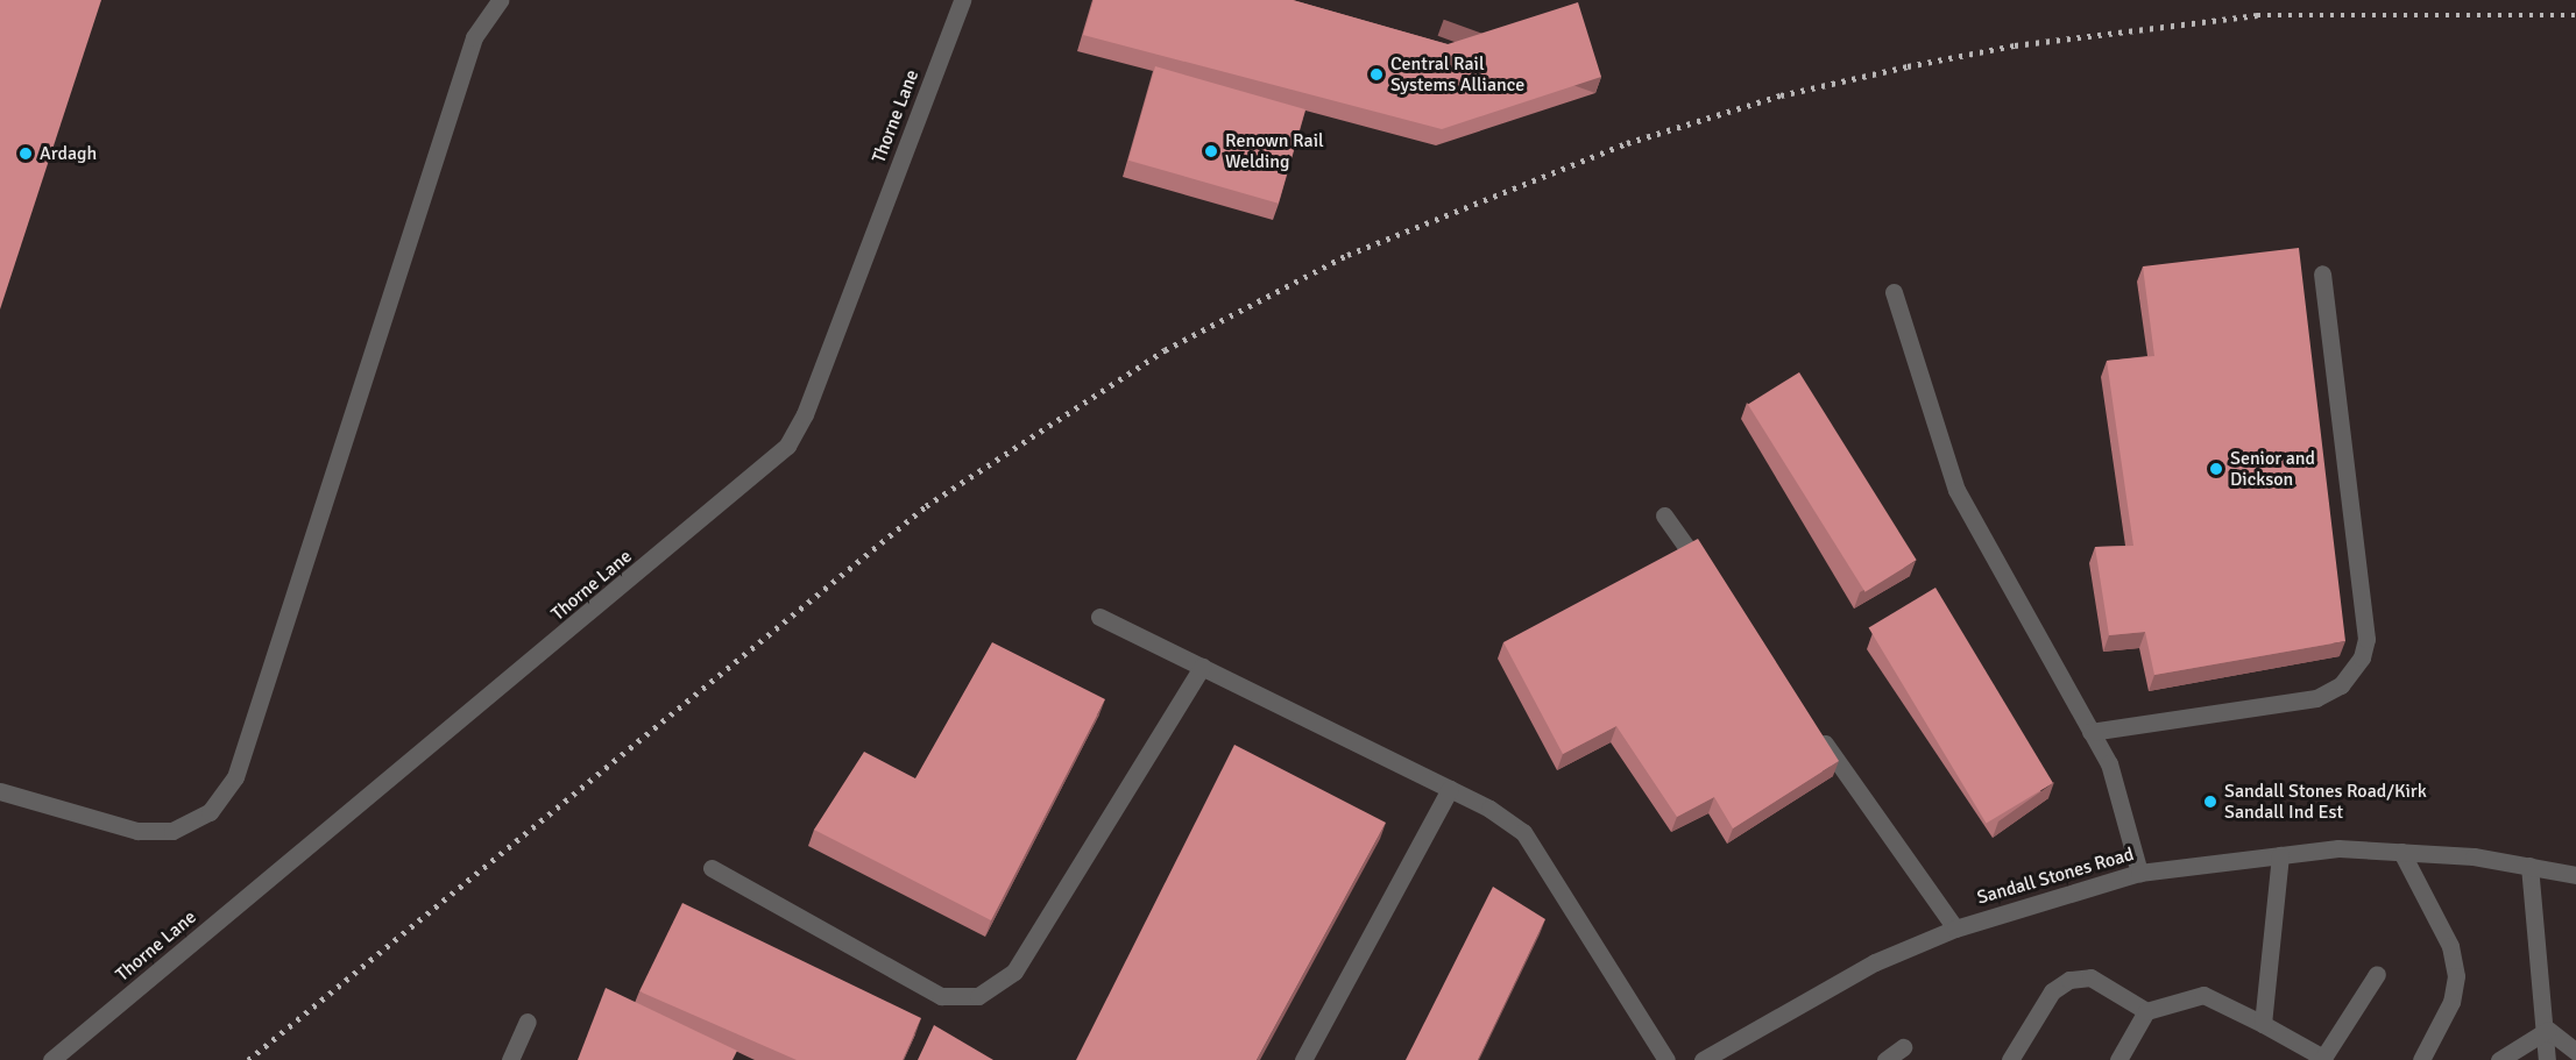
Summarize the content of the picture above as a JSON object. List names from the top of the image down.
{
  "streets": {
    "street": ["Thorne Lane", "Sandall Stones Road"]
  },
  "places": [
    "Central Rail Systems Alliance",
    "Renown Rail Welding",
    "Ardagh",
    "Senior and Dickson",
    "Sandall Stones Road/Kirk Sandall Ind Est"
  ]
}
